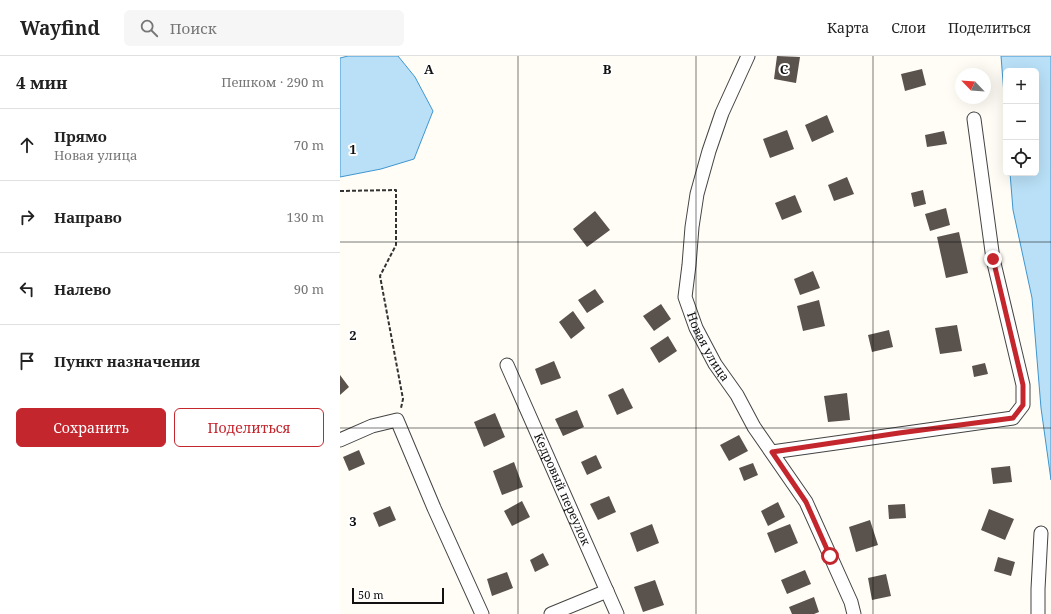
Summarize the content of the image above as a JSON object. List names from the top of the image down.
{
  "streets": {
    "street": ["Новая улица", "Кедровый переулок"]
  },
  "scale_bar": "50 m",
  "north": "top left",
  "page": {
    "header": "Wayfind",
    "search": "Поиск",
    "nav": ["Карта", "Слои", "Поделиться"],
    "heading": ["4 мин", "Пешком · 290 m"],
    "map_buttons": ["+", "−"],
    "list": [
      ["Прямо", "Новая улица", "70 m"],
      ["Направо", "130 m"],
      ["Налево", "90 m"],
      "Пункт назначения"
    ],
    "buttons": ["Сохранить", "Поделиться"],
    "scale": "50 m"
  },
  "grid": {
    "columns": ["A", "B", "C"],
    "rows": ["1", "2", "3"]
  }
}
